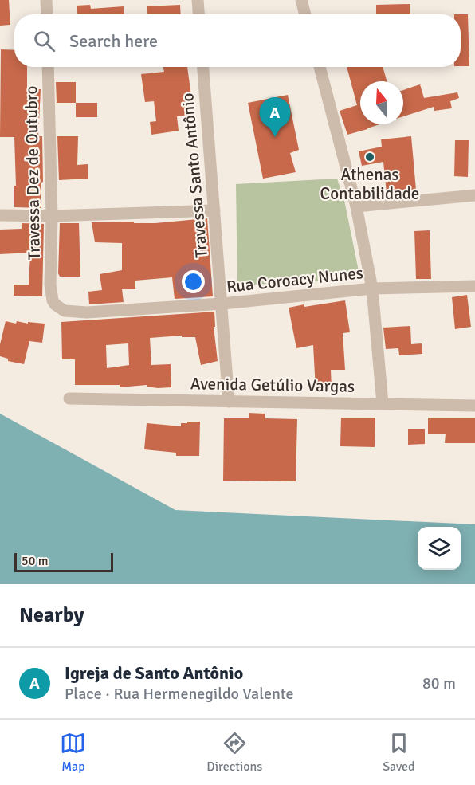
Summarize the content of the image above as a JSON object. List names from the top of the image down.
{
  "streets": {
    "street": [
      "Travessa Dez de Outubro",
      "Travessa Santo Antônio",
      "Rua Coroacy Nunes",
      "Avenida Getúlio Vargas"
    ]
  },
  "crossings": [
    ["Travessa Dez de Outubro", "Rua Coroacy Nunes"],
    ["Travessa Santo Antônio", "Rua Coroacy Nunes"],
    ["Travessa Santo Antônio", "Avenida Getúlio Vargas"]
  ],
  "places": ["Athenas Contabilidade"],
  "scale_bar": "50 m",
  "north": "top",
  "page": {
    "search": "Search here",
    "pins": "A",
    "scale": "50 m",
    "heading": "Nearby",
    "list": [
      {
        "mark": "A",
        "name": "Igreja de Santo Antônio",
        "note": "Place · Rua Hermenegildo Valente",
        "value": "80 m"
      }
    ],
    "nav": ["Map", "Directions", "Saved"]
  }
}
